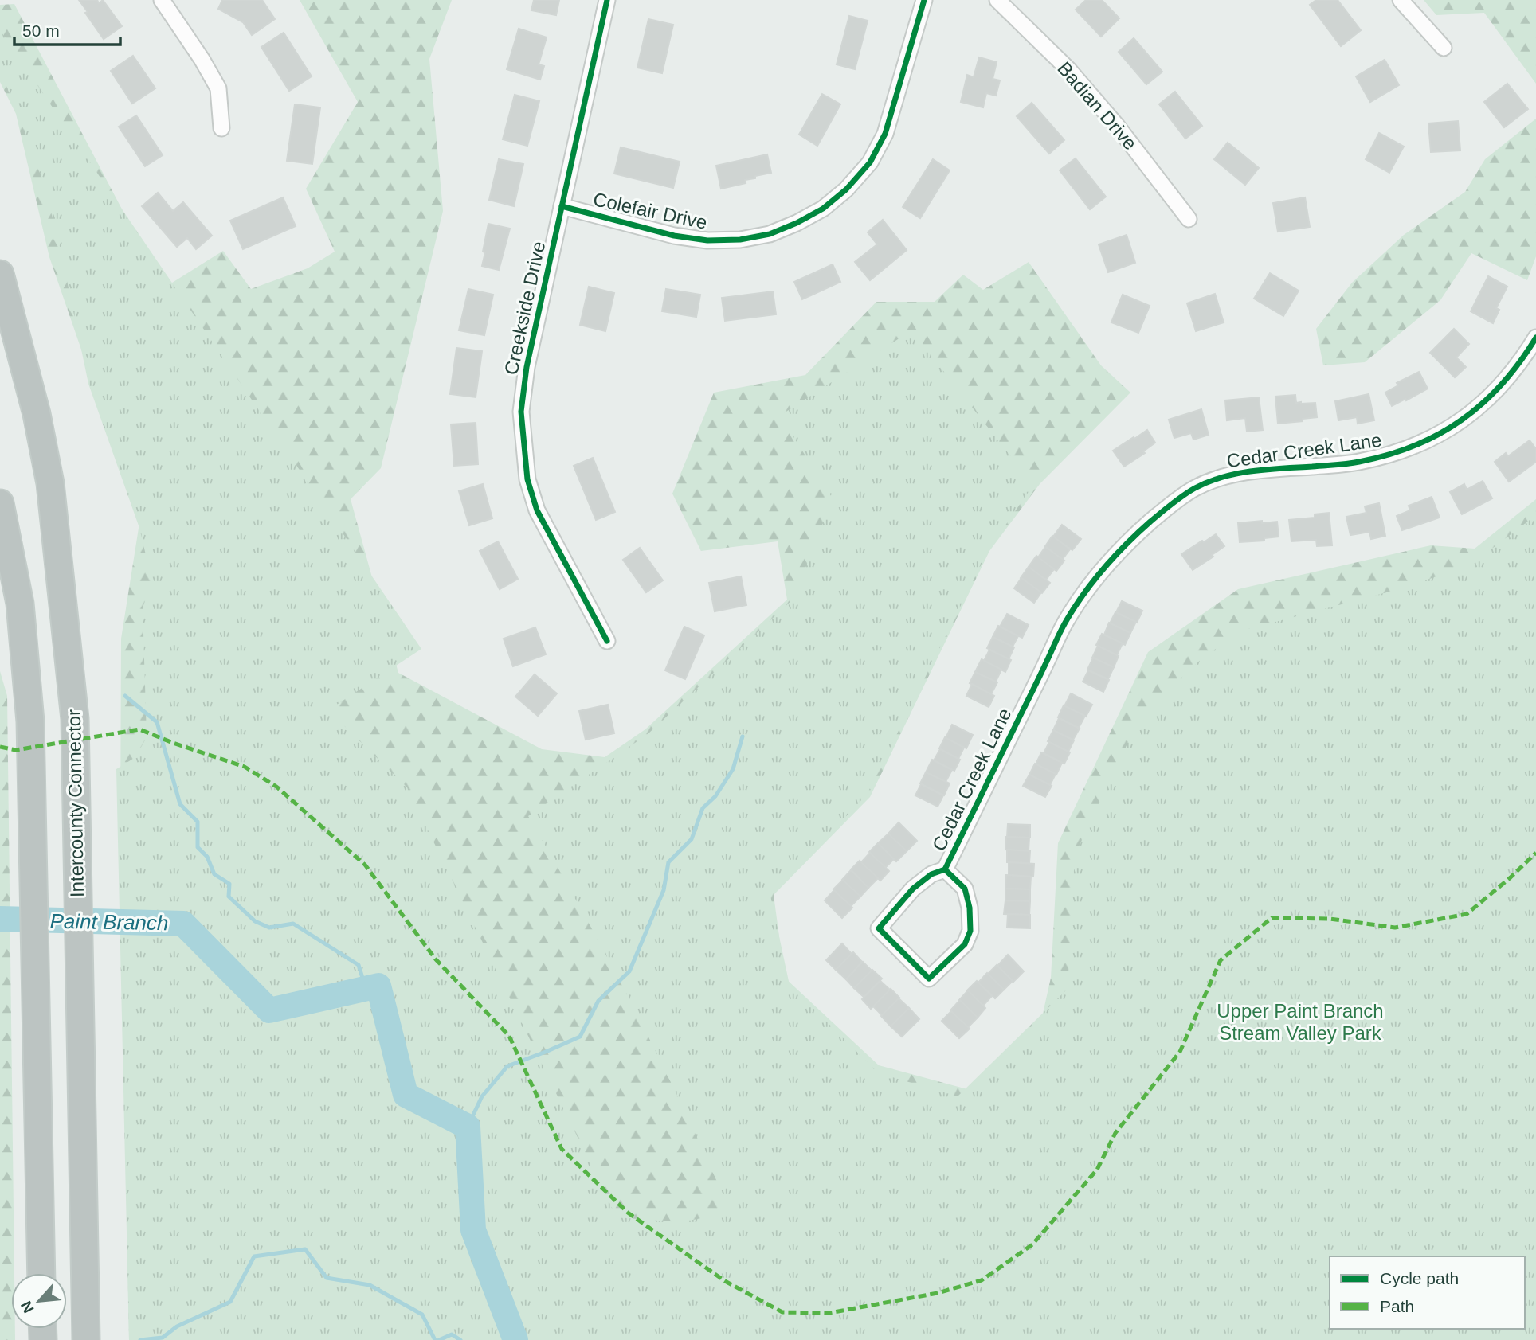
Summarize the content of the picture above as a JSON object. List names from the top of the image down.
{
  "streets": {
    "highway": ["Intercounty Connector"],
    "street": [
      "Badian Drive",
      "Colefair Drive",
      "Creekside Drive",
      "Cedar Creek Lane"
    ]
  },
  "crossings": [
    ["Colefair Drive", "Creekside Drive"]
  ],
  "water": ["Paint Branch"],
  "parks": ["Upper Paint Branch Stream Valley Park"],
  "legend": ["Cycle path", "Path"],
  "scale_bar": "50 m",
  "north": "bottom left"
}
